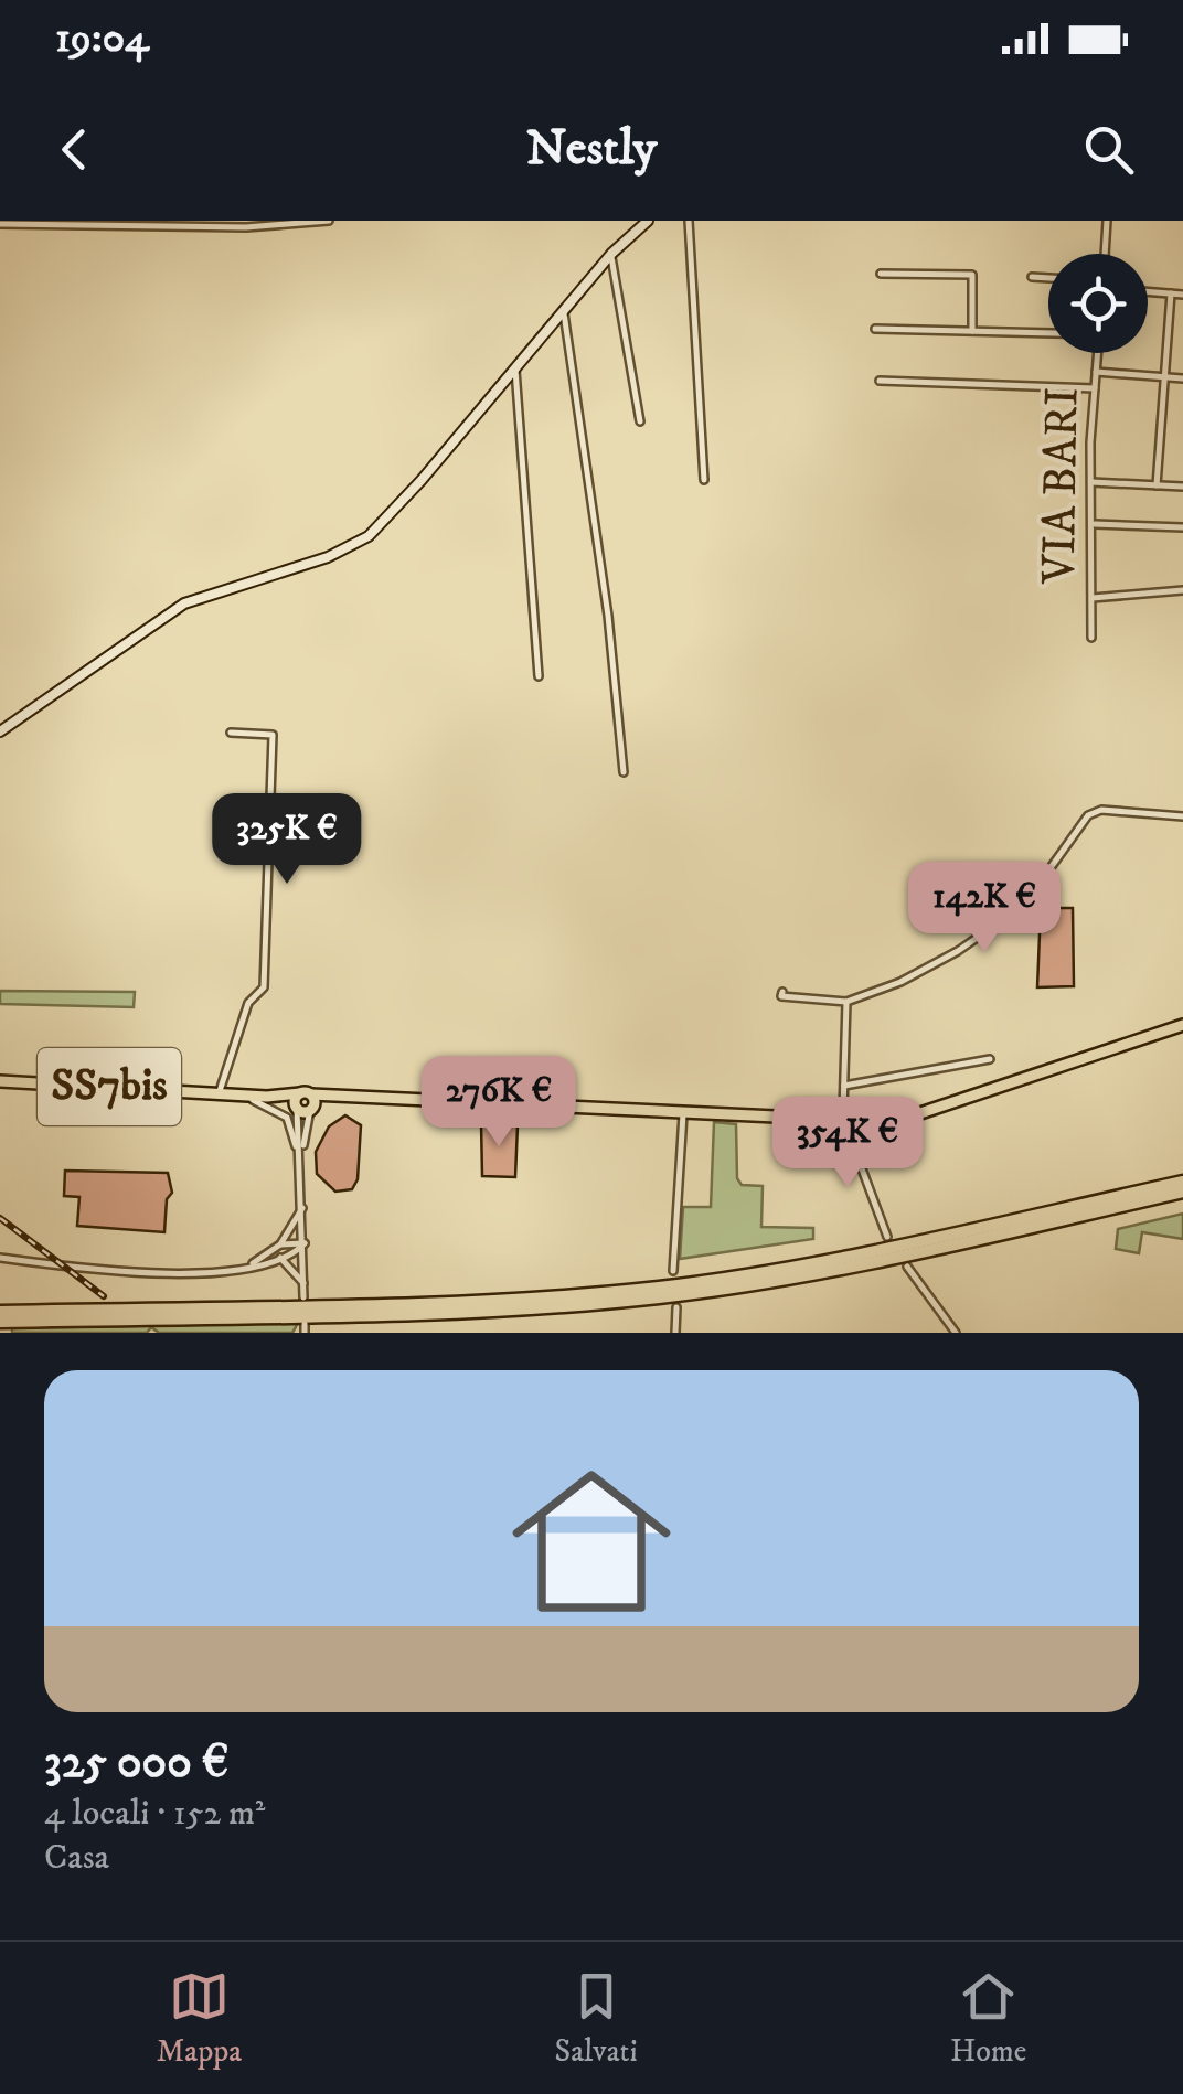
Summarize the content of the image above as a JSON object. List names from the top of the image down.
{
  "streets": {
    "main road": ["SS7bis"],
    "street": ["VIA BARI"]
  },
  "page": {
    "status": "19:04",
    "header": "Nestly",
    "price": [
      "325K €",
      "142K €",
      "276K €",
      "354K €"
    ],
    "list": [
      {
        "name": "325 000 €",
        "note": "4 locali · 152 m² · Casa"
      }
    ],
    "tabs": ["Mappa", "Salvati", "Home"]
  }
}
